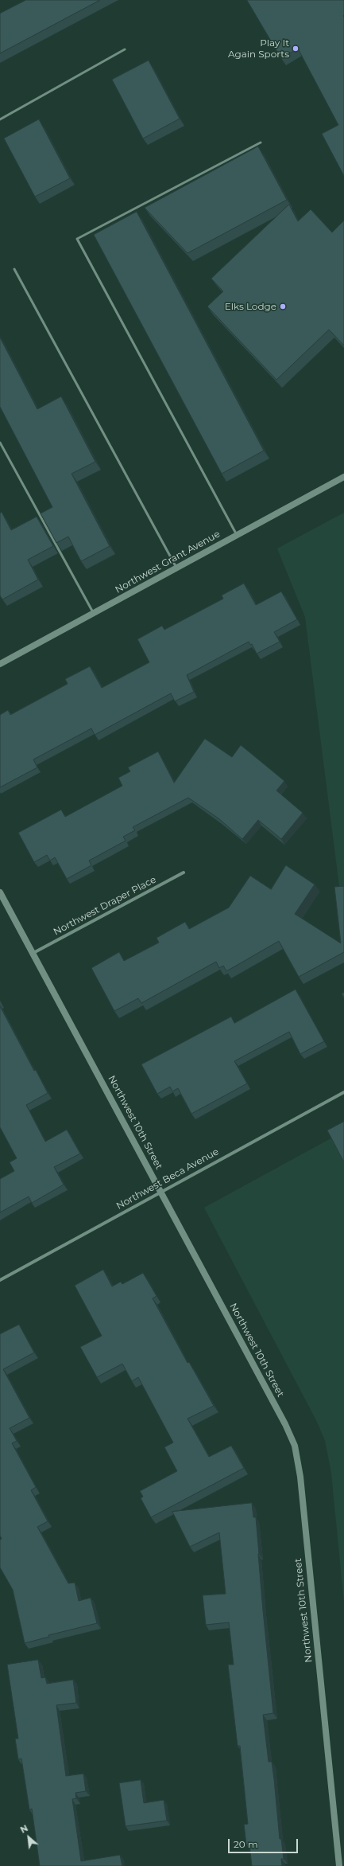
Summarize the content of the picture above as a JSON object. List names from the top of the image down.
{
  "streets": {
    "street": [
      "Northwest Grant Avenue",
      "Northwest Draper Place",
      "Northwest 10th Street",
      "Northwest Beca Avenue"
    ]
  },
  "crossings": [
    ["Northwest Draper Place", "Northwest 10th Street"],
    ["Northwest 10th Street", "Northwest Beca Avenue"]
  ],
  "places": ["Play It Again Sports", "Elks Lodge"],
  "scale_bar": "20 m",
  "north": "top left"
}
